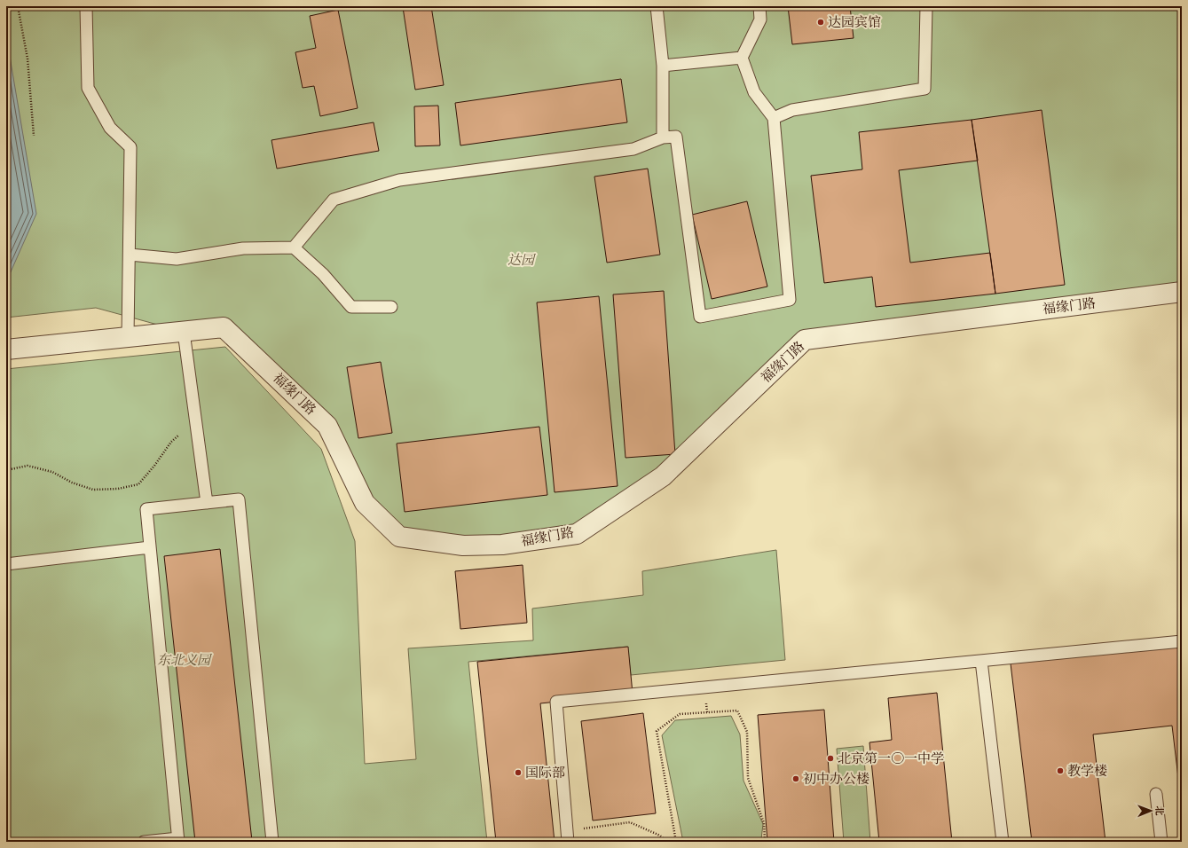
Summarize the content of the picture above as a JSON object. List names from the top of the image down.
{
  "streets": {
    "street": ["福缘门路"]
  },
  "parks": ["达园", "东北义园"],
  "places": [
    "达园宾馆",
    "北京第一〇一中学",
    "教学楼",
    "国际部",
    "初中办公楼"
  ],
  "north": "right"
}
